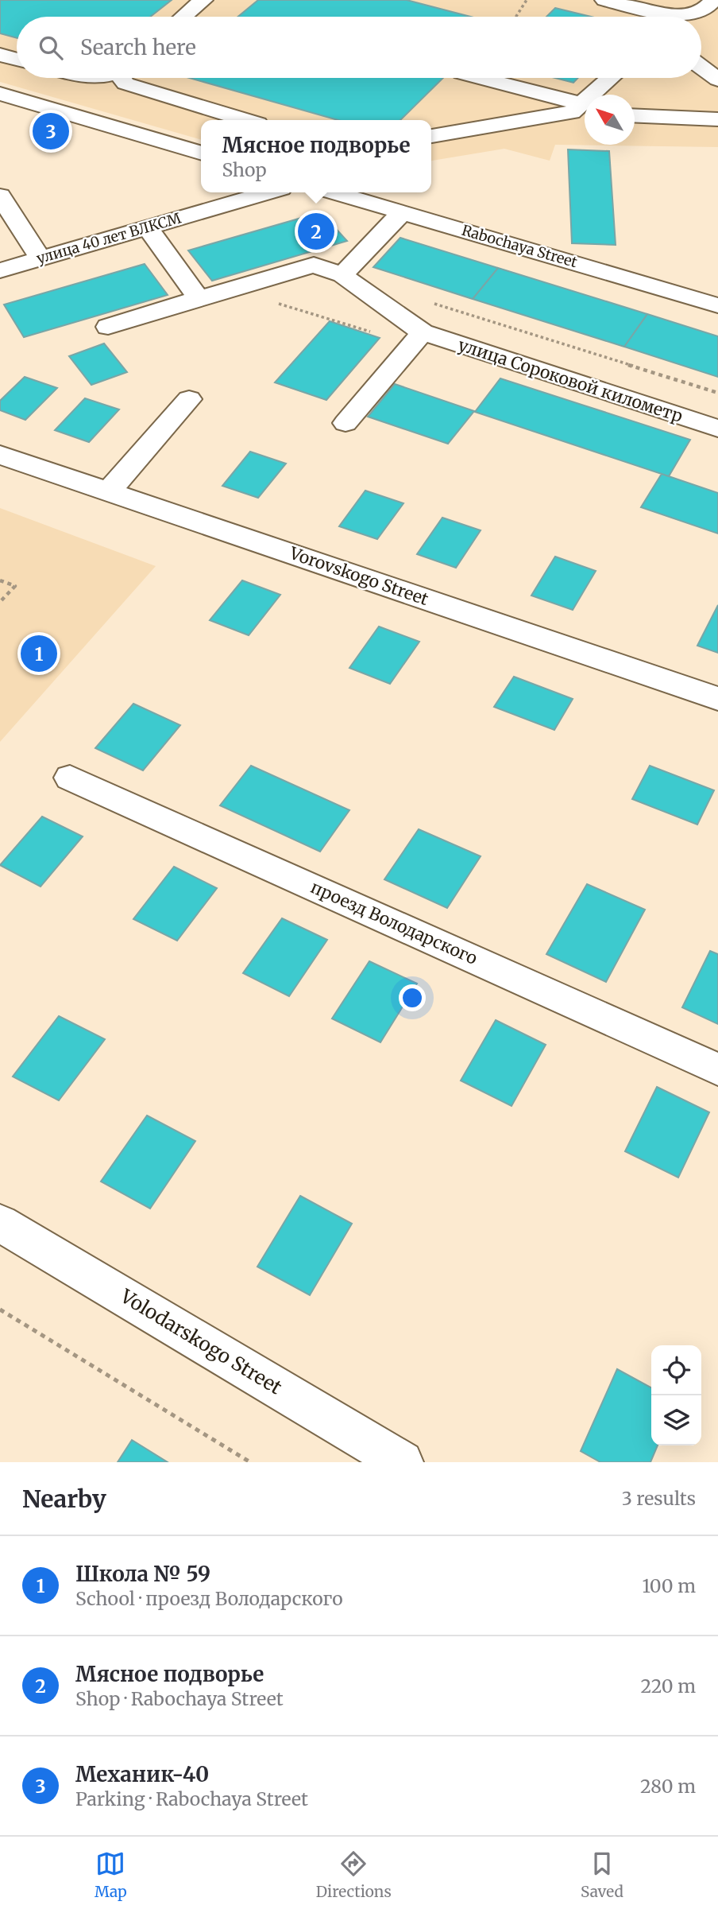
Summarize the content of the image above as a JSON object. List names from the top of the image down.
{
  "streets": {
    "street": [
      "улица 40 лет ВЛКСМ",
      "Rabochaya Street",
      "улица Сороковой километр",
      "Vorovskogo Street",
      "проезд Володарского",
      "Volodarskogo Street"
    ]
  },
  "north": "top left",
  "page": {
    "search": "Search here",
    "pins": ["3", "2", "1"],
    "popup": ["Мясное подворье", "Shop"],
    "heading": ["Nearby", "3 results"],
    "list": [
      {
        "mark": "1",
        "name": "Школа № 59",
        "note": "School · проезд Володарского",
        "value": "100 m"
      },
      {
        "mark": "2",
        "name": "Мясное подворье",
        "note": "Shop · Rabochaya Street",
        "value": "220 m"
      },
      {
        "mark": "3",
        "name": "Механик-40",
        "note": "Parking · Rabochaya Street",
        "value": "280 m"
      }
    ],
    "nav": ["Map", "Directions", "Saved"]
  }
}
